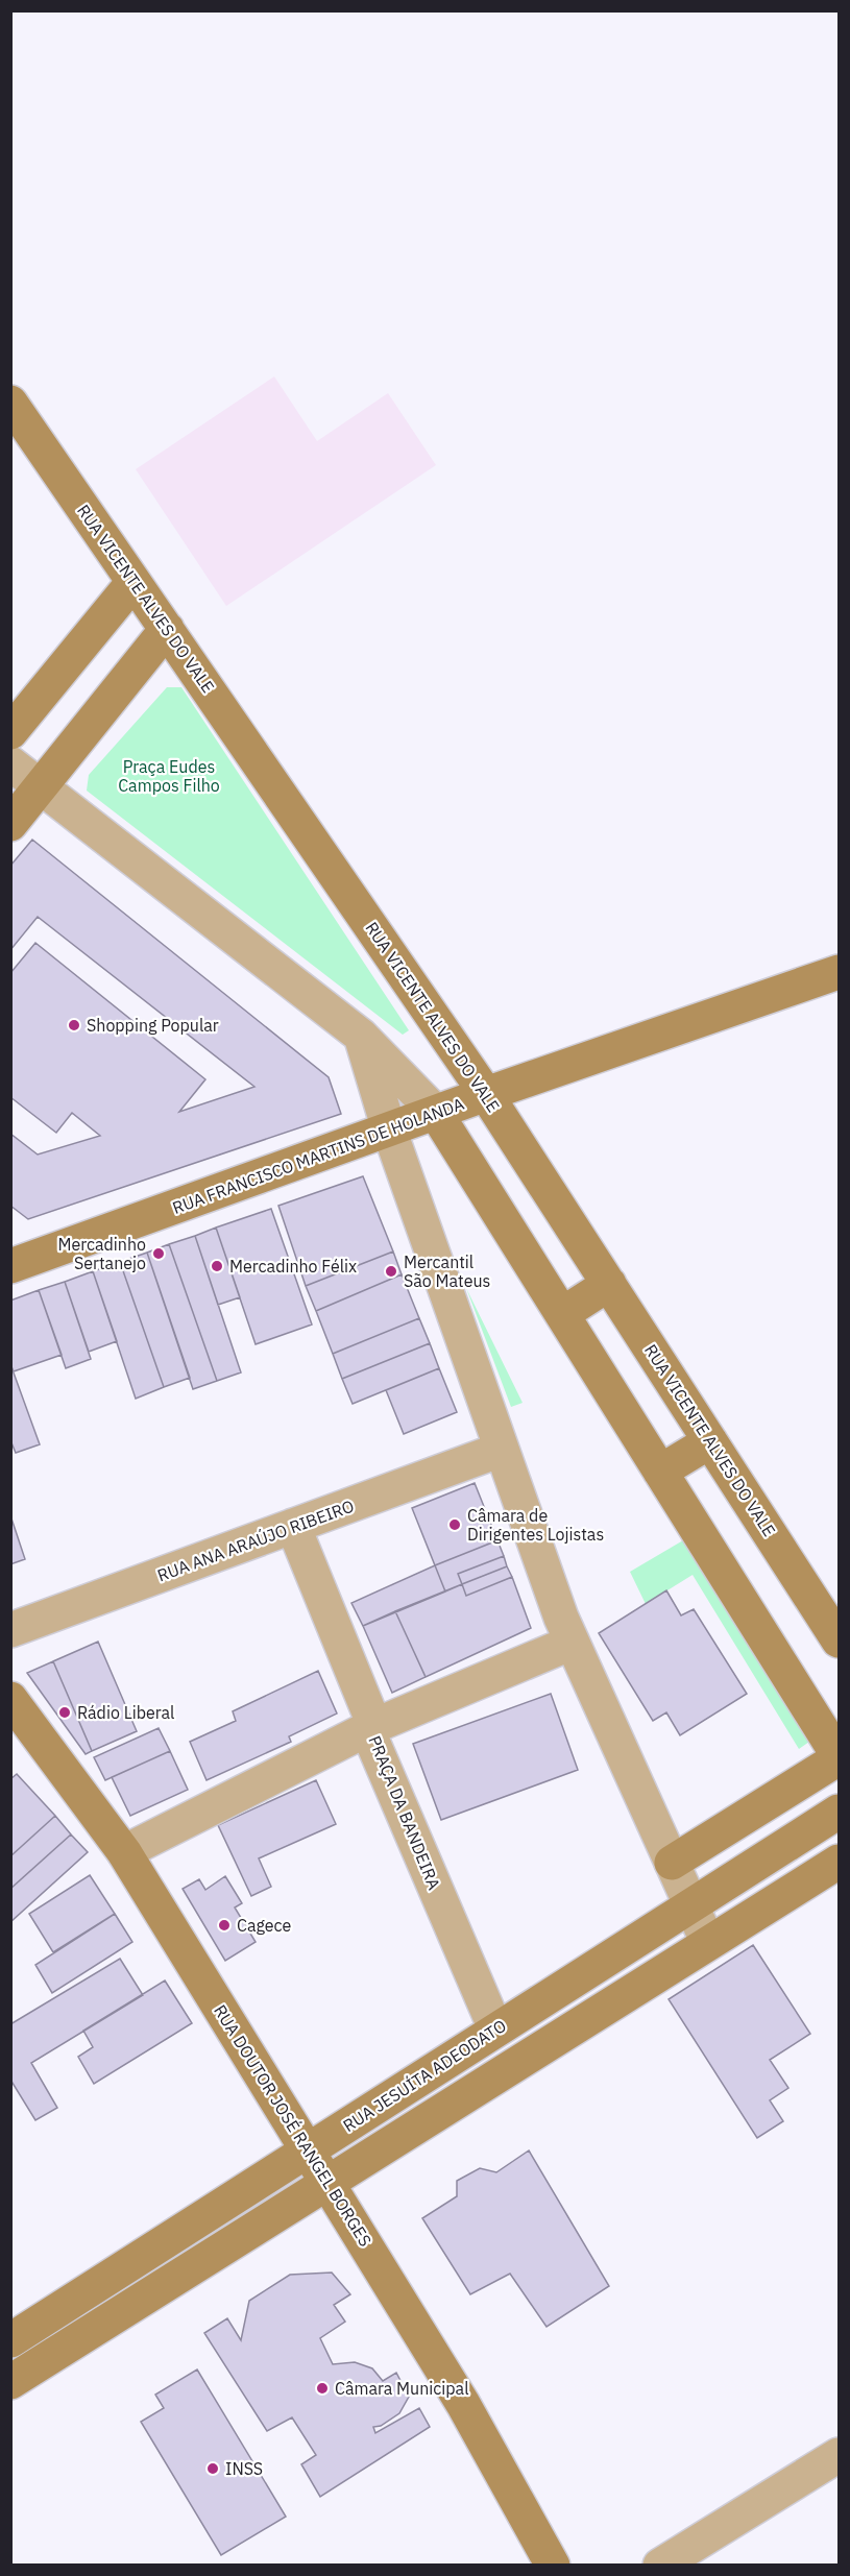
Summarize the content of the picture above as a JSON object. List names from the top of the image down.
{
  "streets": {
    "street": [
      "RUA VICENTE ALVES DO VALE",
      "RUA FRANCISCO MARTINS DE HOLANDA",
      "RUA ANA ARAÚJO RIBEIRO",
      "PRAÇA DA BANDEIRA",
      "RUA JESUÍTA ADEODATO",
      "RUA DOUTOR JOSÉ RANGEL BORGES"
    ]
  },
  "crossings": [
    ["RUA VICENTE ALVES DO VALE", "RUA FRANCISCO MARTINS DE HOLANDA"],
    ["RUA ANA ARAÚJO RIBEIRO", "PRAÇA DA BANDEIRA"],
    ["PRAÇA DA BANDEIRA", "RUA JESUÍTA ADEODATO"],
    ["RUA JESUÍTA ADEODATO", "RUA DOUTOR JOSÉ RANGEL BORGES"]
  ],
  "parks": ["Praça Eudes Campos Filho"],
  "places": [
    "Shopping Popular",
    "Mercadinho Sertanejo",
    "Mercadinho Félix",
    "Mercantil São Mateus",
    "Câmara de Dirigentes Lojistas",
    "Rádio Liberal",
    "Cagece",
    "Câmara Municipal",
    "INSS"
  ]
}
